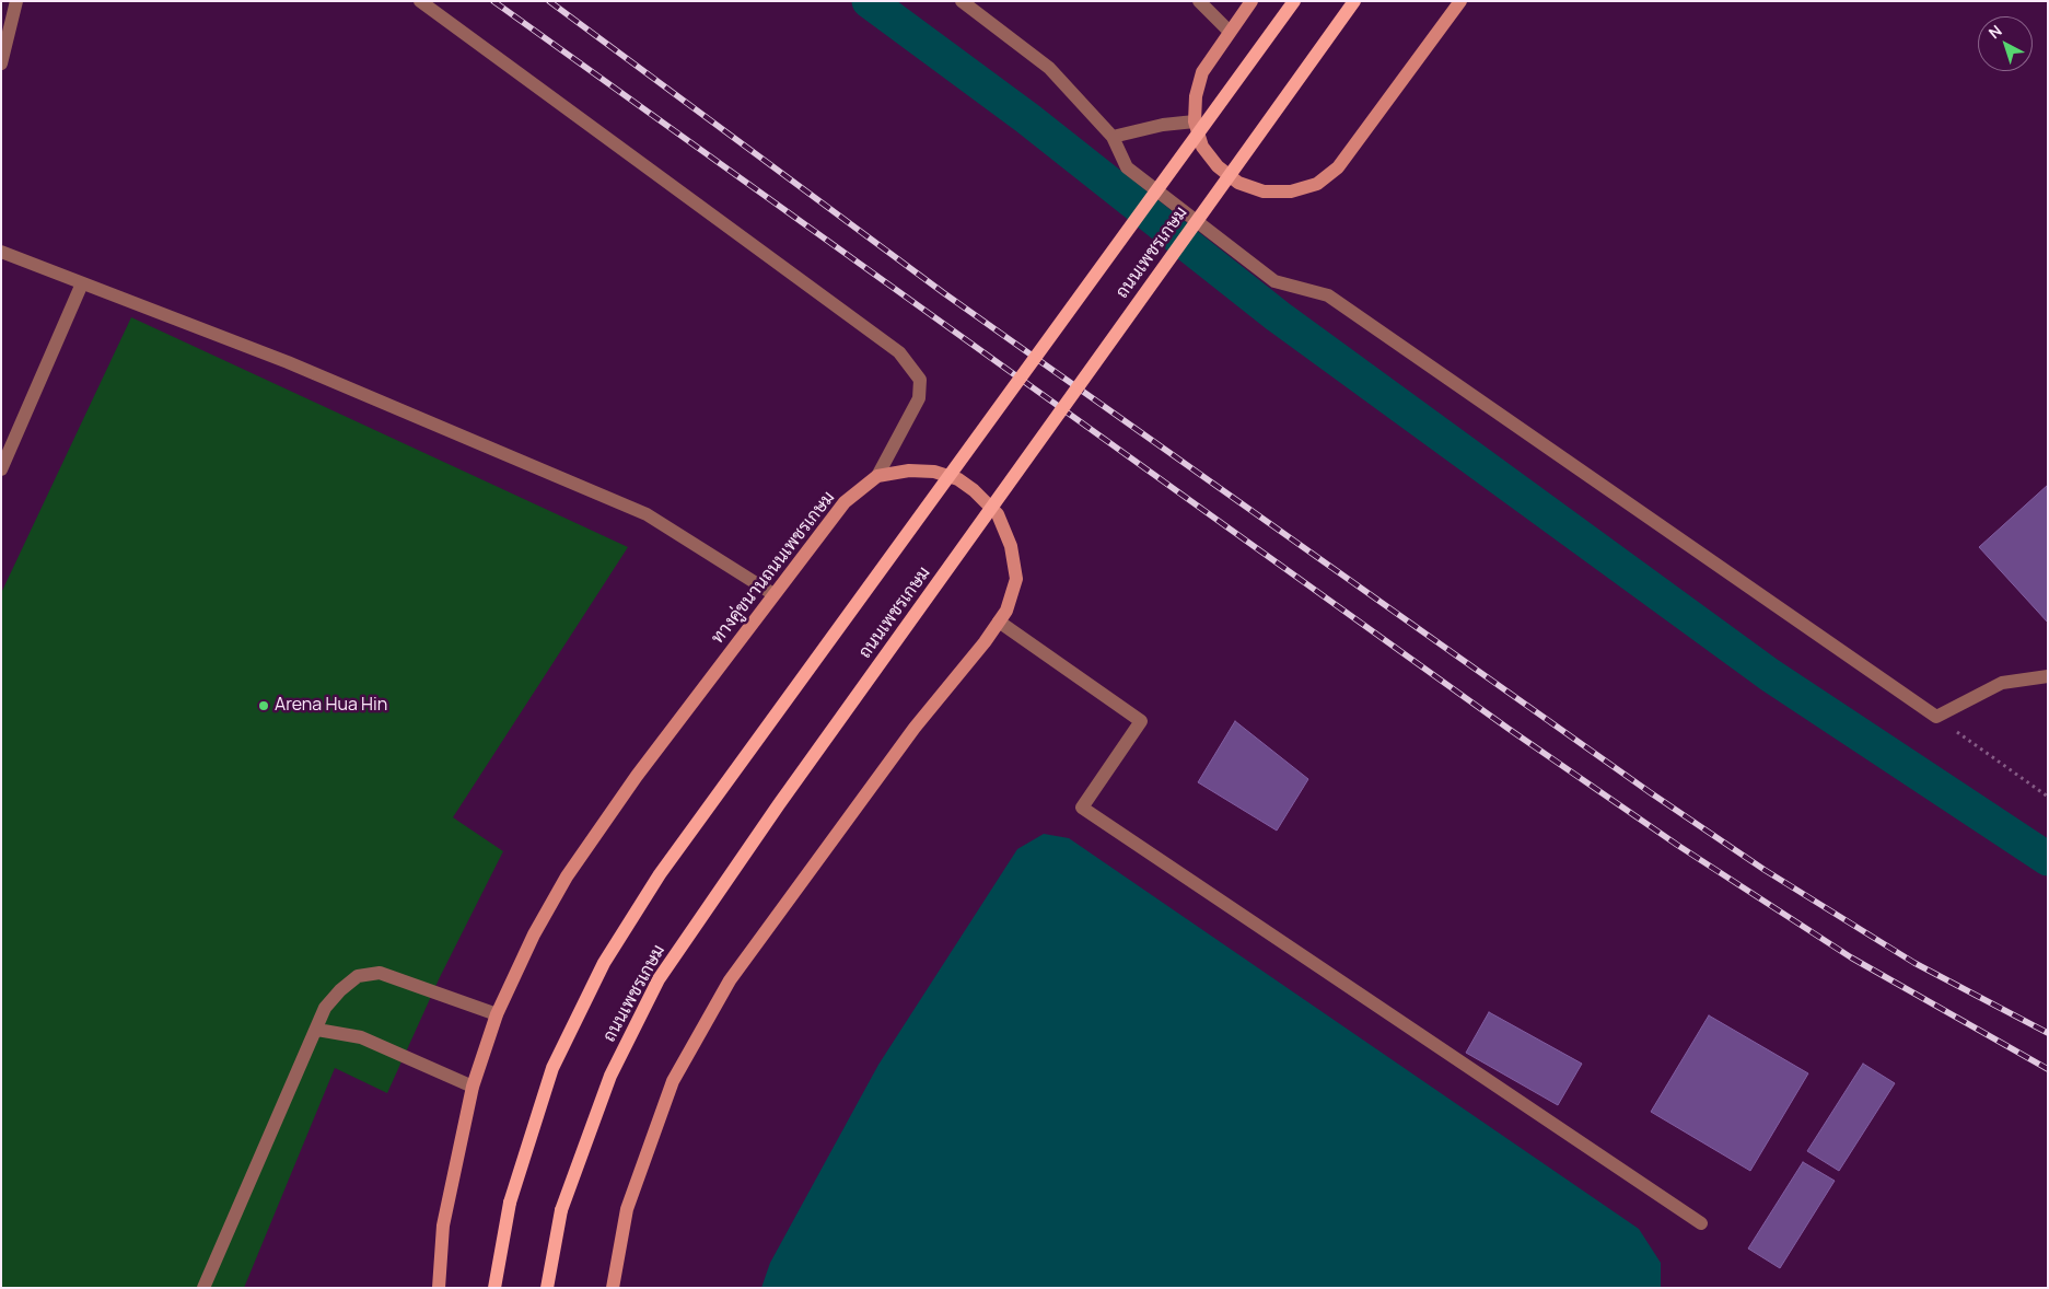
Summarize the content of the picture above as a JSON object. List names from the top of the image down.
{
  "streets": {
    "main road": ["ถนนเพชรเกษม", "ทางคู่ขนานถนนเพชรเกษม"]
  },
  "places": ["Arena Hua Hin"],
  "north": "top left"
}
